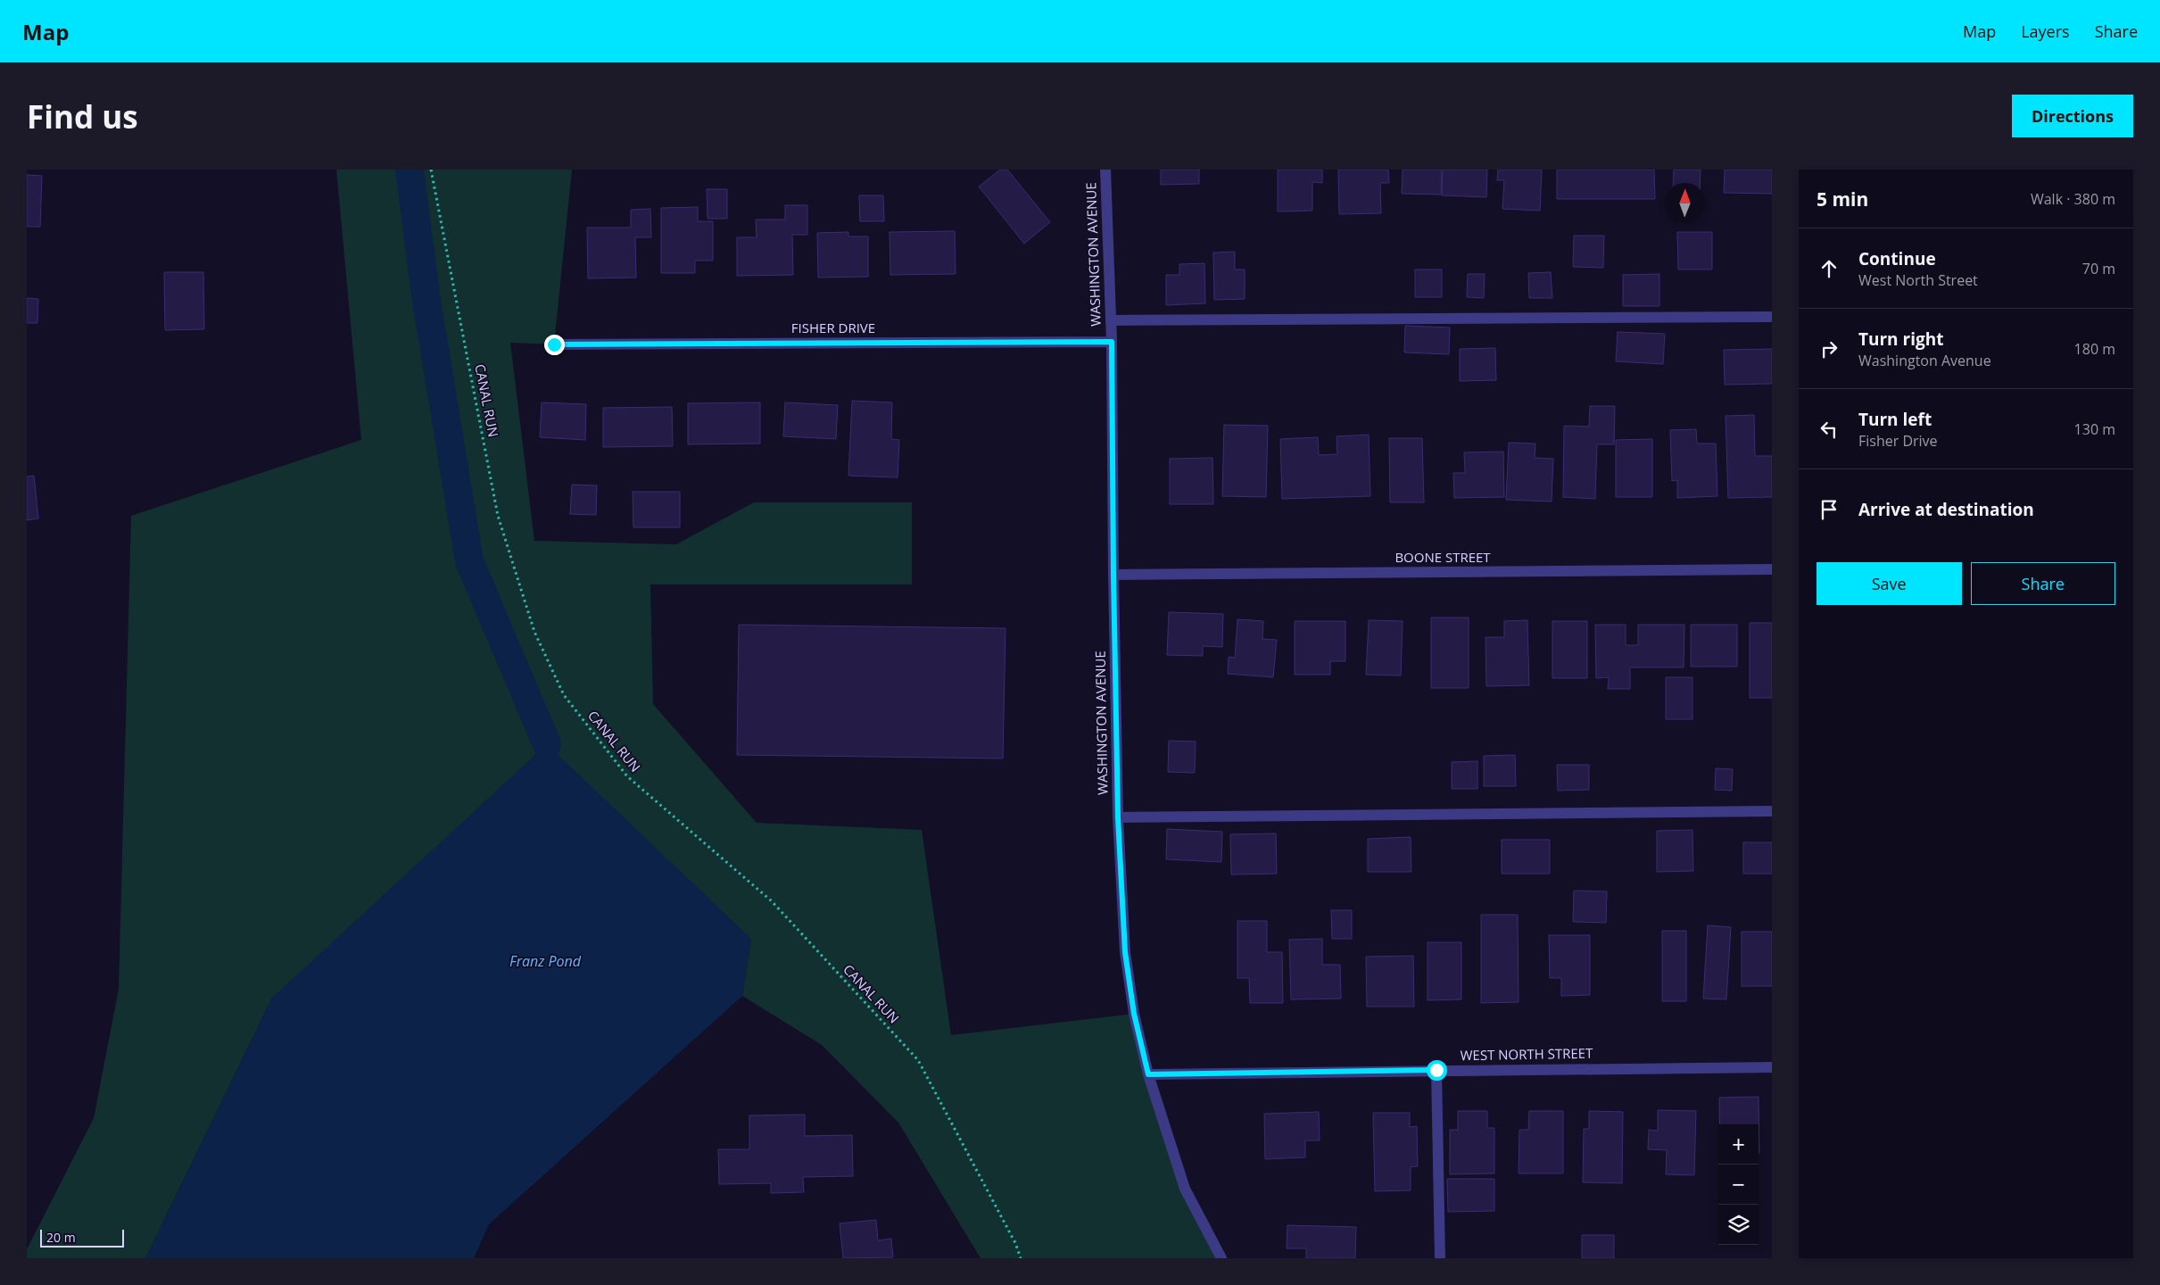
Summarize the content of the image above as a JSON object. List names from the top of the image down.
{
  "streets": {
    "street": [
      "WASHINGTON AVENUE",
      "FISHER DRIVE",
      "BOONE STREET",
      "WEST NORTH STREET"
    ],
    "path": ["CANAL RUN"]
  },
  "crossings": [
    ["WASHINGTON AVENUE", "FISHER DRIVE"],
    ["WASHINGTON AVENUE", "BOONE STREET"],
    ["WASHINGTON AVENUE", "WEST NORTH STREET"]
  ],
  "water": ["Franz Pond"],
  "scale_bar": "20 m",
  "north": "top",
  "page": {
    "header": "Map",
    "nav": ["Map", "Layers", "Share"],
    "buttons": [
      "Directions",
      ["Save", "Share"]
    ],
    "title": "Find us",
    "heading": ["5 min", "Walk · 380 m"],
    "list": [
      ["Continue", "West North Street", "70 m"],
      ["Turn right", "Washington Avenue", "180 m"],
      ["Turn left", "Fisher Drive", "130 m"],
      "Arrive at destination"
    ],
    "map_buttons": ["+", "−"],
    "scale": "20 m"
  }
}
